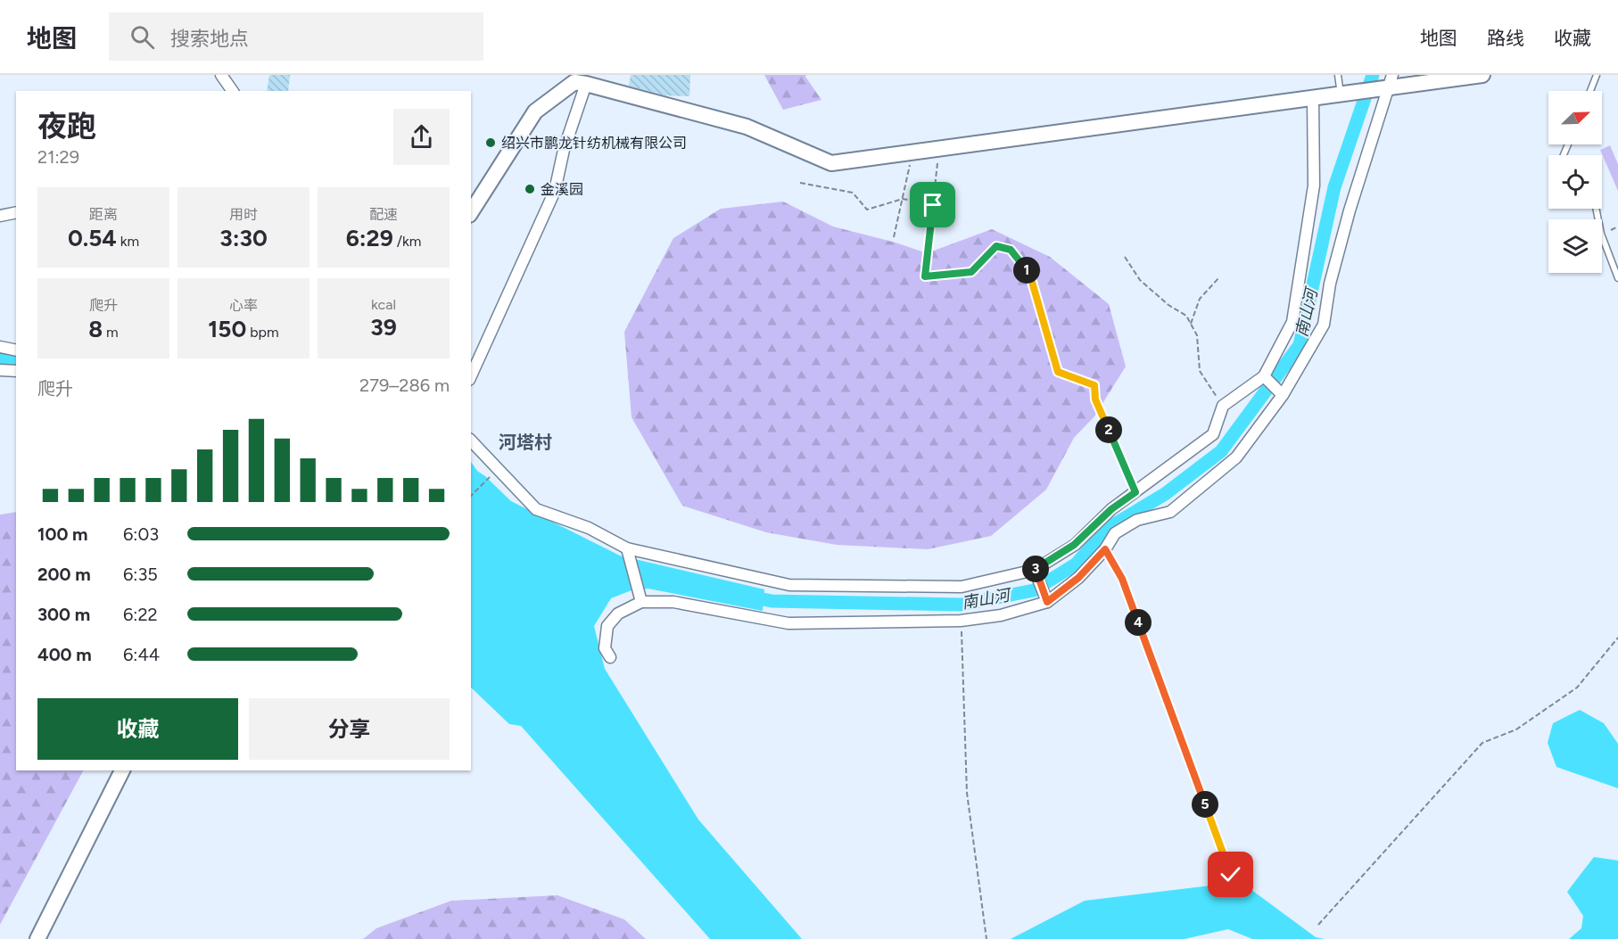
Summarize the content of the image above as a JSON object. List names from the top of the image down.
{
  "districts": ["河塔村"],
  "water": ["南山河"],
  "places": ["绍兴市鹏龙针纺机械有限公司", "金溪园"],
  "north": "top right",
  "page": {
    "header": "地图",
    "search": "搜索地点",
    "nav": ["地图", "路线", "收藏"],
    "heading": ["夜跑", "21:29"],
    "stats": [
      ["距离", "0.54 km"],
      ["用时", "3:30"],
      ["配速", "6:29 /km"],
      ["爬升", "8 m"],
      ["心率", "150 bpm"],
      ["kcal", "39"]
    ],
    "pins": [
      "1",
      "2",
      "3",
      "4",
      "5"
    ],
    "chart": ["爬升", "279–286 m"],
    "list": [
      {
        "name": "100 m",
        "note": "6:03"
      },
      {
        "name": "200 m",
        "note": "6:35"
      },
      {
        "name": "300 m",
        "note": "6:22"
      },
      {
        "name": "400 m",
        "note": "6:44"
      }
    ],
    "buttons": ["收藏", "分享"]
  }
}
